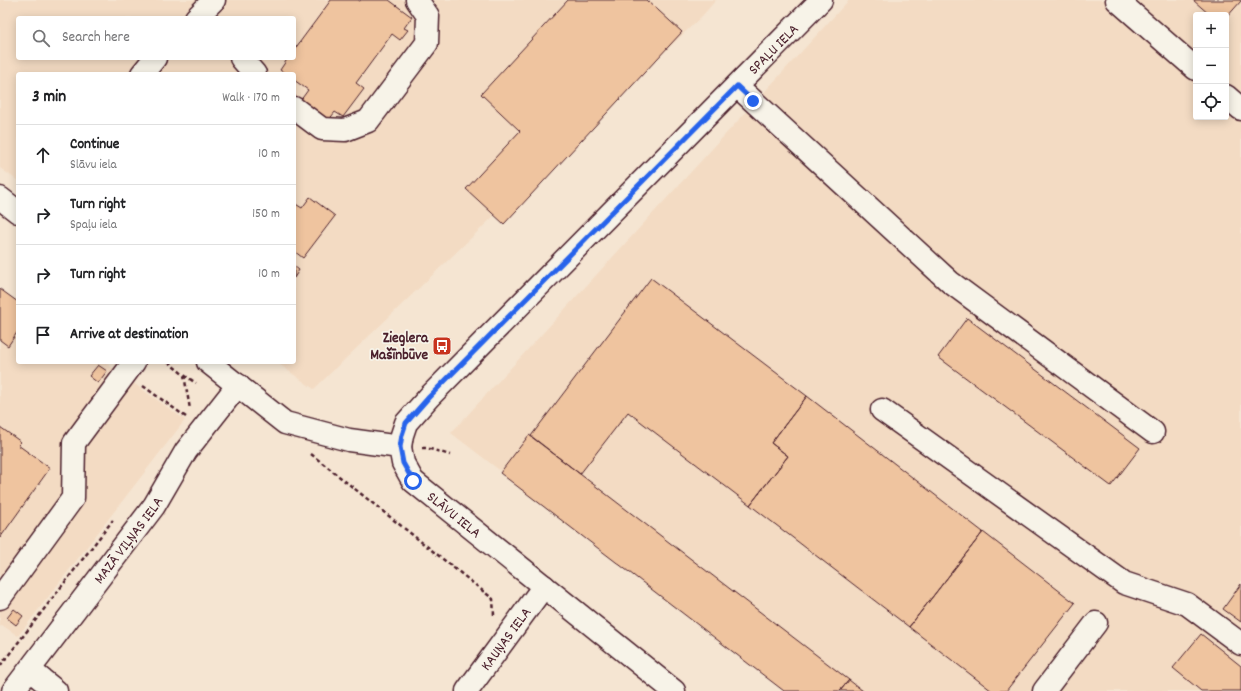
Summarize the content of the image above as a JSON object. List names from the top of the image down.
{
  "streets": {
    "street": [
      "SPAĻU IELA",
      "SLĀVU IELA",
      "MAZĀ VIĻŅAS IELA",
      "KAUŅAS IELA"
    ]
  },
  "crossings": [
    ["SPAĻU IELA", "SLĀVU IELA"],
    ["SLĀVU IELA", "KAUŅAS IELA"]
  ],
  "places": {
    "bus stop": ["Zieglera Mašīnbūve"]
  },
  "page": {
    "map_buttons": ["+", "−"],
    "search": "Search here",
    "heading": ["3 min", "Walk · 170 m"],
    "list": [
      ["Continue", "Slāvu iela", "10 m"],
      ["Turn right", "Spaļu iela", "150 m"],
      ["Turn right", "10 m"],
      "Arrive at destination"
    ]
  }
}
